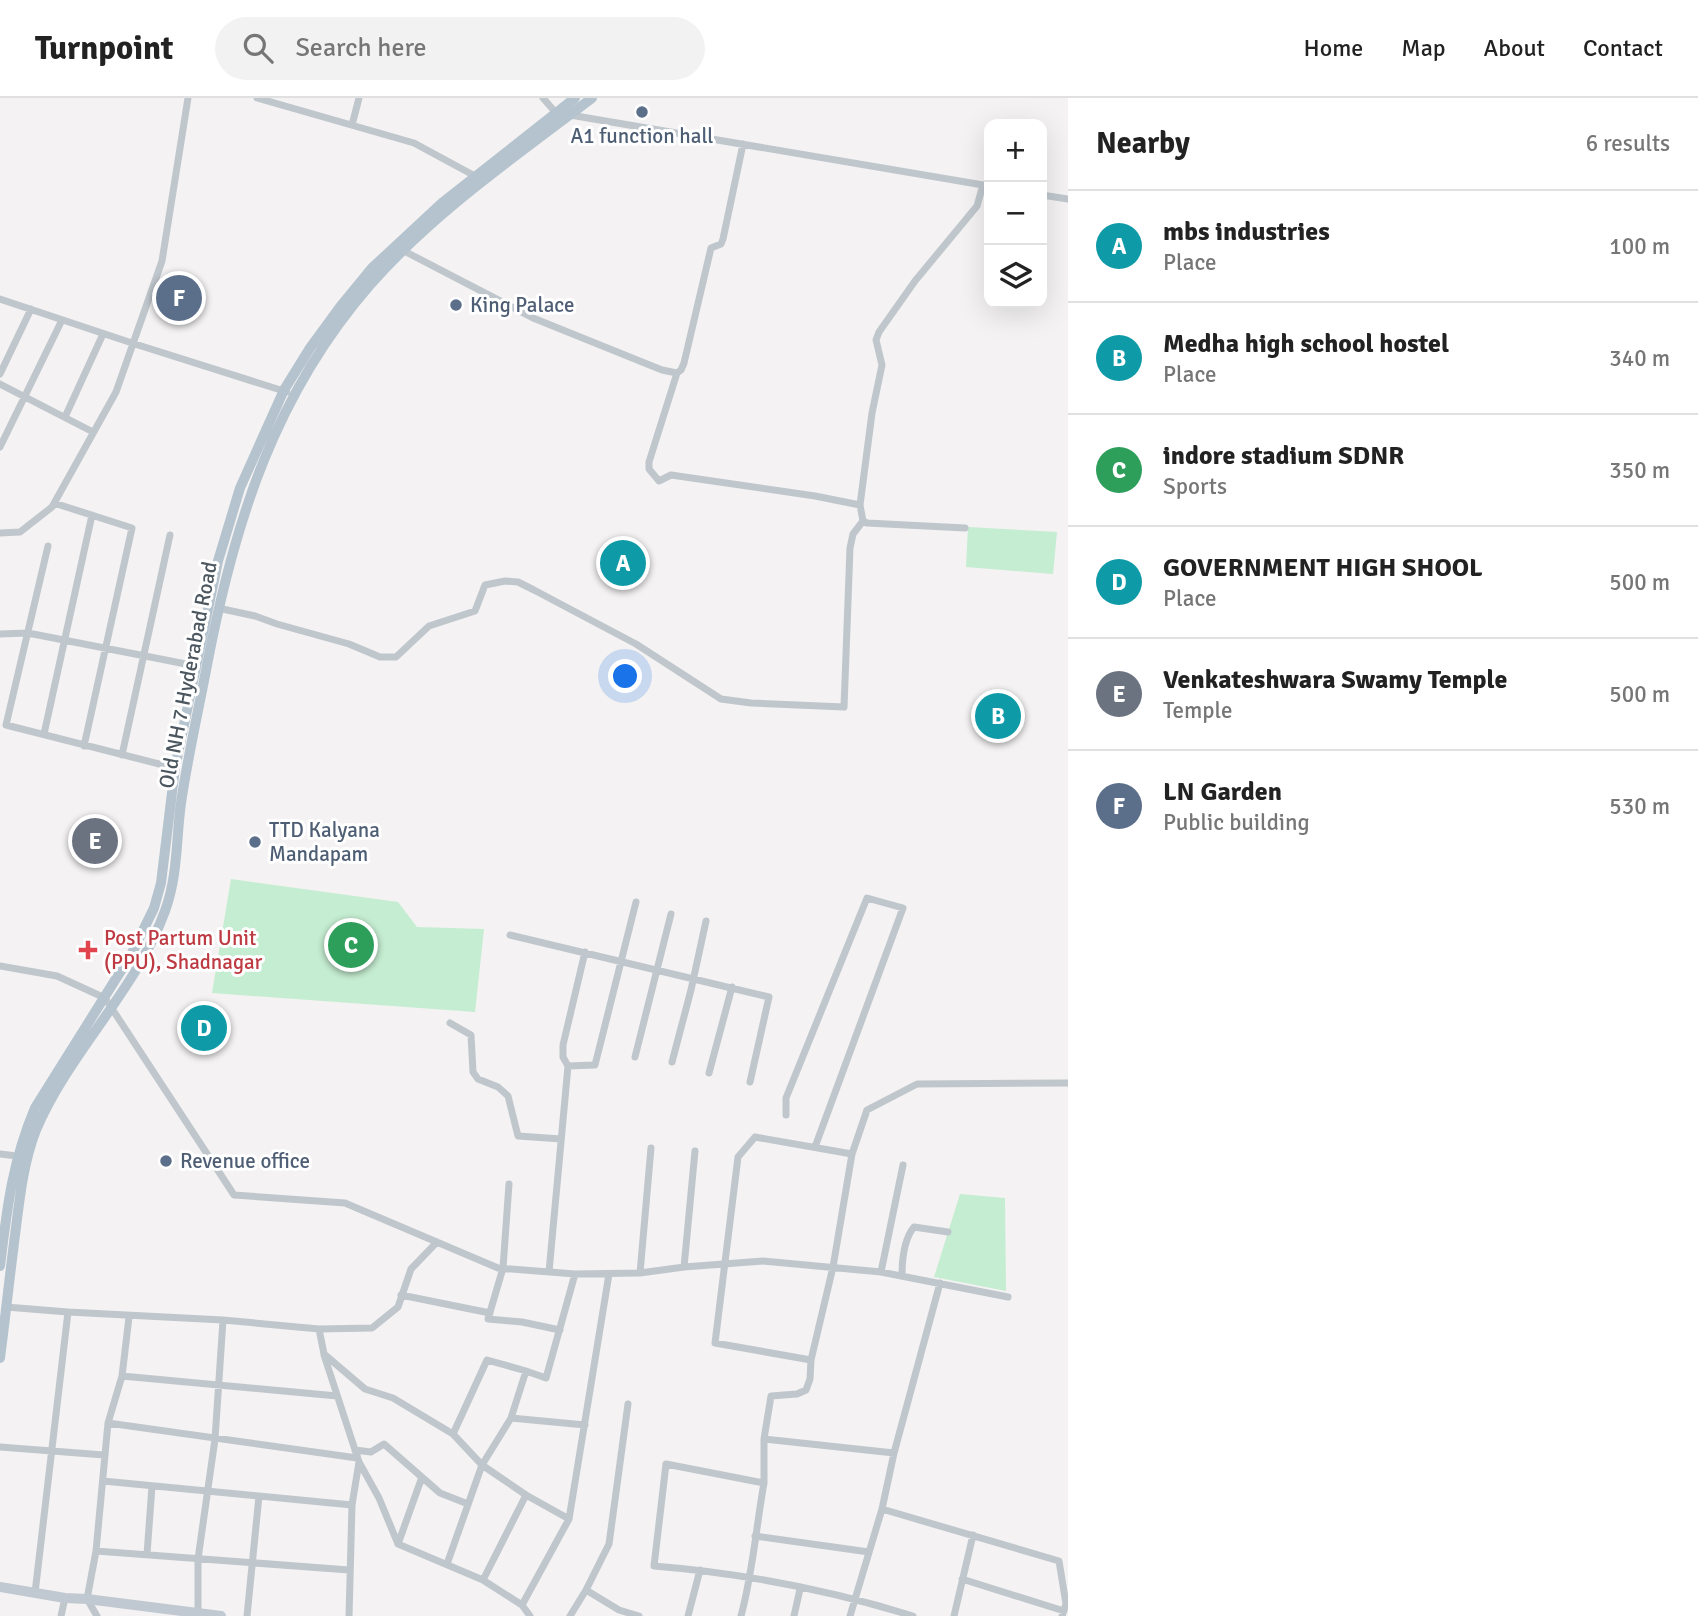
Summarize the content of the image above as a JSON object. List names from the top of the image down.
{
  "streets": {
    "main road": ["Old NH 7 Hyderabad Road"]
  },
  "places": {
    "other": [
      "A1 function hall",
      "King Palace",
      "TTD Kalyana Mandapam",
      "Revenue office"
    ],
    "health": ["Post Partum Unit (PPU), Shadnagar"]
  },
  "page": {
    "header": "Turnpoint",
    "search": "Search here",
    "nav": [
      "Home",
      "Map",
      "About",
      "Contact"
    ],
    "heading": ["Nearby", "6 results"],
    "map_buttons": ["+", "−"],
    "list": [
      {
        "mark": "A",
        "name": "mbs industries",
        "note": "Place",
        "value": "100 m"
      },
      {
        "mark": "B",
        "name": "Medha high school hostel",
        "note": "Place",
        "value": "340 m"
      },
      {
        "mark": "C",
        "name": "indore stadium SDNR",
        "note": "Sports",
        "value": "350 m"
      },
      {
        "mark": "D",
        "name": "GOVERNMENT HIGH SHOOL",
        "note": "Place",
        "value": "500 m"
      },
      {
        "mark": "E",
        "name": "Venkateshwara Swamy Temple",
        "note": "Temple",
        "value": "500 m"
      },
      {
        "mark": "F",
        "name": "LN Garden",
        "note": "Public building",
        "value": "530 m"
      }
    ],
    "pins": [
      "F",
      "A",
      "B",
      "E",
      "C",
      "D"
    ]
  }
}
